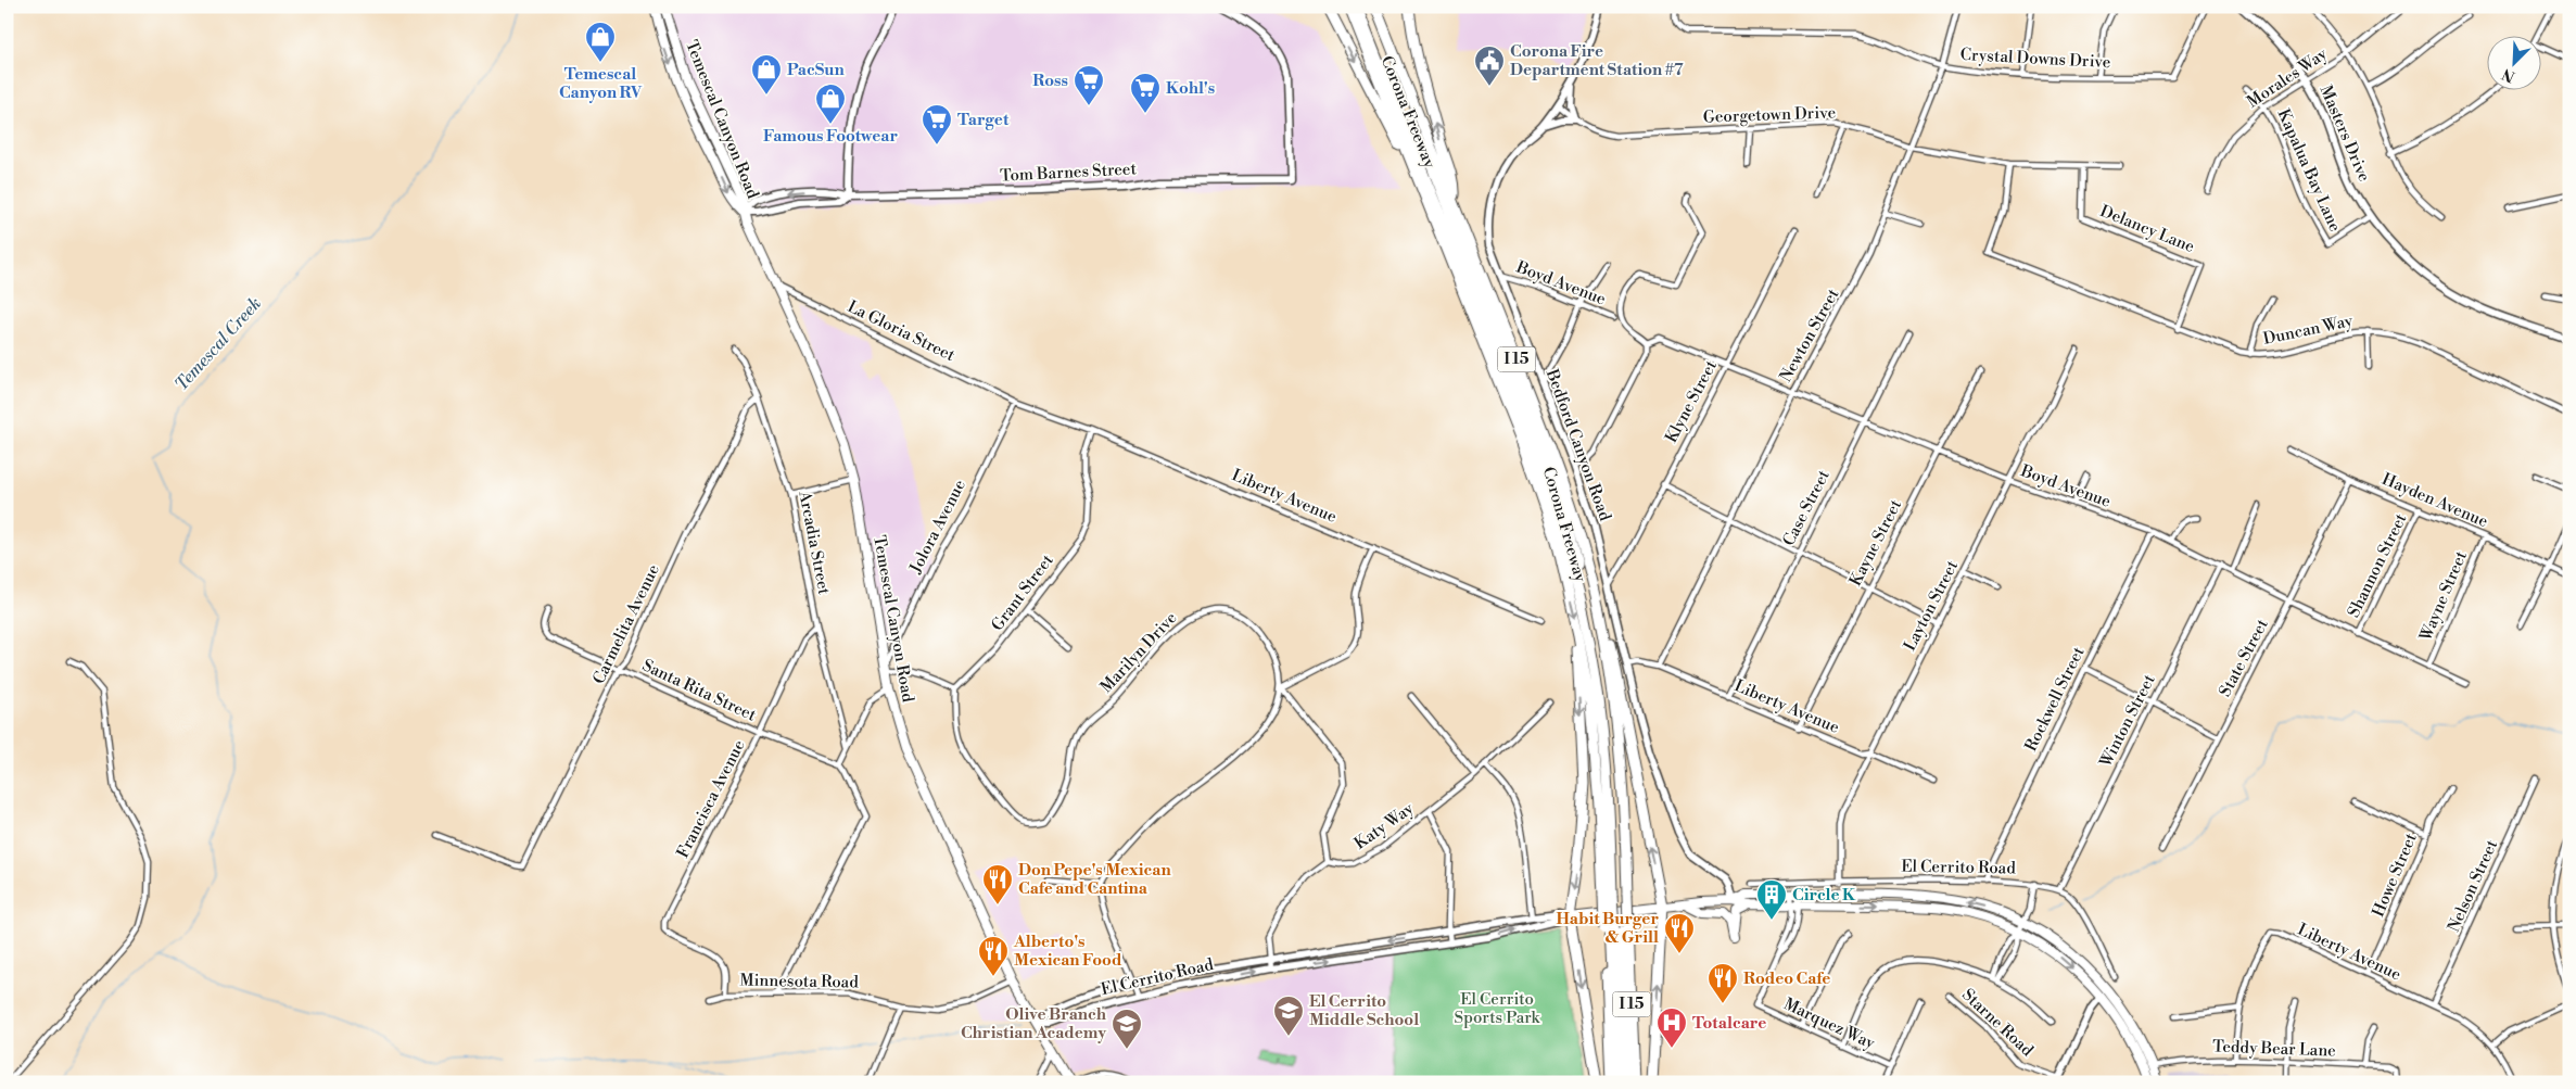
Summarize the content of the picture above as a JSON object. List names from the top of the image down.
{
  "streets": {
    "highway": ["Corona Freeway", "I 15"],
    "main road": [
      "Temescal Canyon Road",
      "Masters Drive",
      "Tom Barnes Street",
      "Bedford Canyon Road",
      "El Cerrito Road"
    ],
    "street": [
      "Crystal Downs Drive",
      "Morales Way",
      "Georgetown Drive",
      "Kapalua Bay Lane",
      "Delancy Lane",
      "Boyd Avenue",
      "Duncan Way",
      "La Gloria Street",
      "Newton Street",
      "Klyne Street",
      "Liberty Avenue",
      "Hayden Avenue",
      "Case Street",
      "Jolora Avenue",
      "Arcadia Street",
      "Kayne Street",
      "Shannon Street",
      "Grant Street",
      "Wayne Street",
      "Layton Street",
      "Carmelita Avenue",
      "Marilyn Drive",
      "State Street",
      "Santa Rita Street",
      "Rockwell Street",
      "Winton Street",
      "Francisca Avenue",
      "Katy Way",
      "Howe Street",
      "Nelson Street",
      "Minnesota Road",
      "Starne Road",
      "Marquez Way",
      "Teddy Bear Lane"
    ]
  },
  "crossings": [
    ["Crystal Downs Drive", "Newton Street"],
    ["Morales Way", "Masters Drive"],
    ["Morales Way", "Kapalua Bay Lane"],
    ["Georgetown Drive", "Delancy Lane"],
    ["Georgetown Drive", "Duncan Way"],
    ["Georgetown Drive", "Newton Street"],
    ["Georgetown Drive", "Bedford Canyon Road"],
    ["Temescal Canyon Road", "Tom Barnes Street"],
    ["Temescal Canyon Road", "La Gloria Street"],
    ["Temescal Canyon Road", "Jolora Avenue"],
    ["Temescal Canyon Road", "El Cerrito Road"],
    ["Temescal Canyon Road", "Minnesota Road"],
    ["Masters Drive", "Kapalua Bay Lane"],
    ["Delancy Lane", "Duncan Way"],
    ["Boyd Avenue", "Newton Street"],
    ["Boyd Avenue", "Klyne Street"],
    ["Boyd Avenue", "Bedford Canyon Road"],
    ["Boyd Avenue", "Case Street"],
    ["Boyd Avenue", "Kayne Street"],
    ["Boyd Avenue", "Shannon Street"],
    ["Boyd Avenue", "Wayne Street"],
    ["Boyd Avenue", "Layton Street"],
    ["Boyd Avenue", "State Street"],
    ["Boyd Avenue", "Rockwell Street"],
    ["Boyd Avenue", "Winton Street"],
    ["La Gloria Street", "Liberty Avenue"],
    ["La Gloria Street", "Jolora Avenue"],
    ["Newton Street", "Liberty Avenue"],
    ["Klyne Street", "Bedford Canyon Road"],
    ["Bedford Canyon Road", "Liberty Avenue"],
    ["Bedford Canyon Road", "El Cerrito Road"],
    ["Liberty Avenue", "Case Street"],
    ["Liberty Avenue", "Jolora Avenue"],
    ["Liberty Avenue", "Kayne Street"],
    ["Liberty Avenue", "Grant Street"],
    ["Liberty Avenue", "Layton Street"],
    ["Liberty Avenue", "Howe Street"],
    ["Liberty Avenue", "Nelson Street"],
    ["Liberty Avenue", "Teddy Bear Lane"],
    ["Hayden Avenue", "Shannon Street"],
    ["Hayden Avenue", "Wayne Street"],
    ["Hayden Avenue", "State Street"],
    ["Arcadia Street", "Carmelita Avenue"],
    ["Arcadia Street", "Francisca Avenue"],
    ["Grant Street", "Marilyn Drive"],
    ["Layton Street", "El Cerrito Road"],
    ["Carmelita Avenue", "Santa Rita Street"],
    ["Santa Rita Street", "Francisca Avenue"],
    ["Rockwell Street", "El Cerrito Road"],
    ["Winton Street", "El Cerrito Road"],
    ["Francisca Avenue", "Minnesota Road"]
  ],
  "water": ["Temescal Creek"],
  "parks": ["El Cerrito Sports Park"],
  "places": {
    "shop": ["Temescal Canyon RV", "PacSun", "Famous Footwear"],
    "public building": ["Corona Fire Department Station #7"],
    "supermarket": ["Ross", "Kohl's", "Target"],
    "restaurant": [
      "Don Pepe's Mexican Cafe and Cantina",
      "Habit Burger & Grill",
      "Alberto's Mexican Food",
      "Rodeo Cafe"
    ],
    "building": ["Circle K"],
    "school or university": ["El Cerrito Middle School", "Olive Branch Christian Academy"],
    "hospital": ["Totalcare"]
  },
  "north": "bottom left"
}
